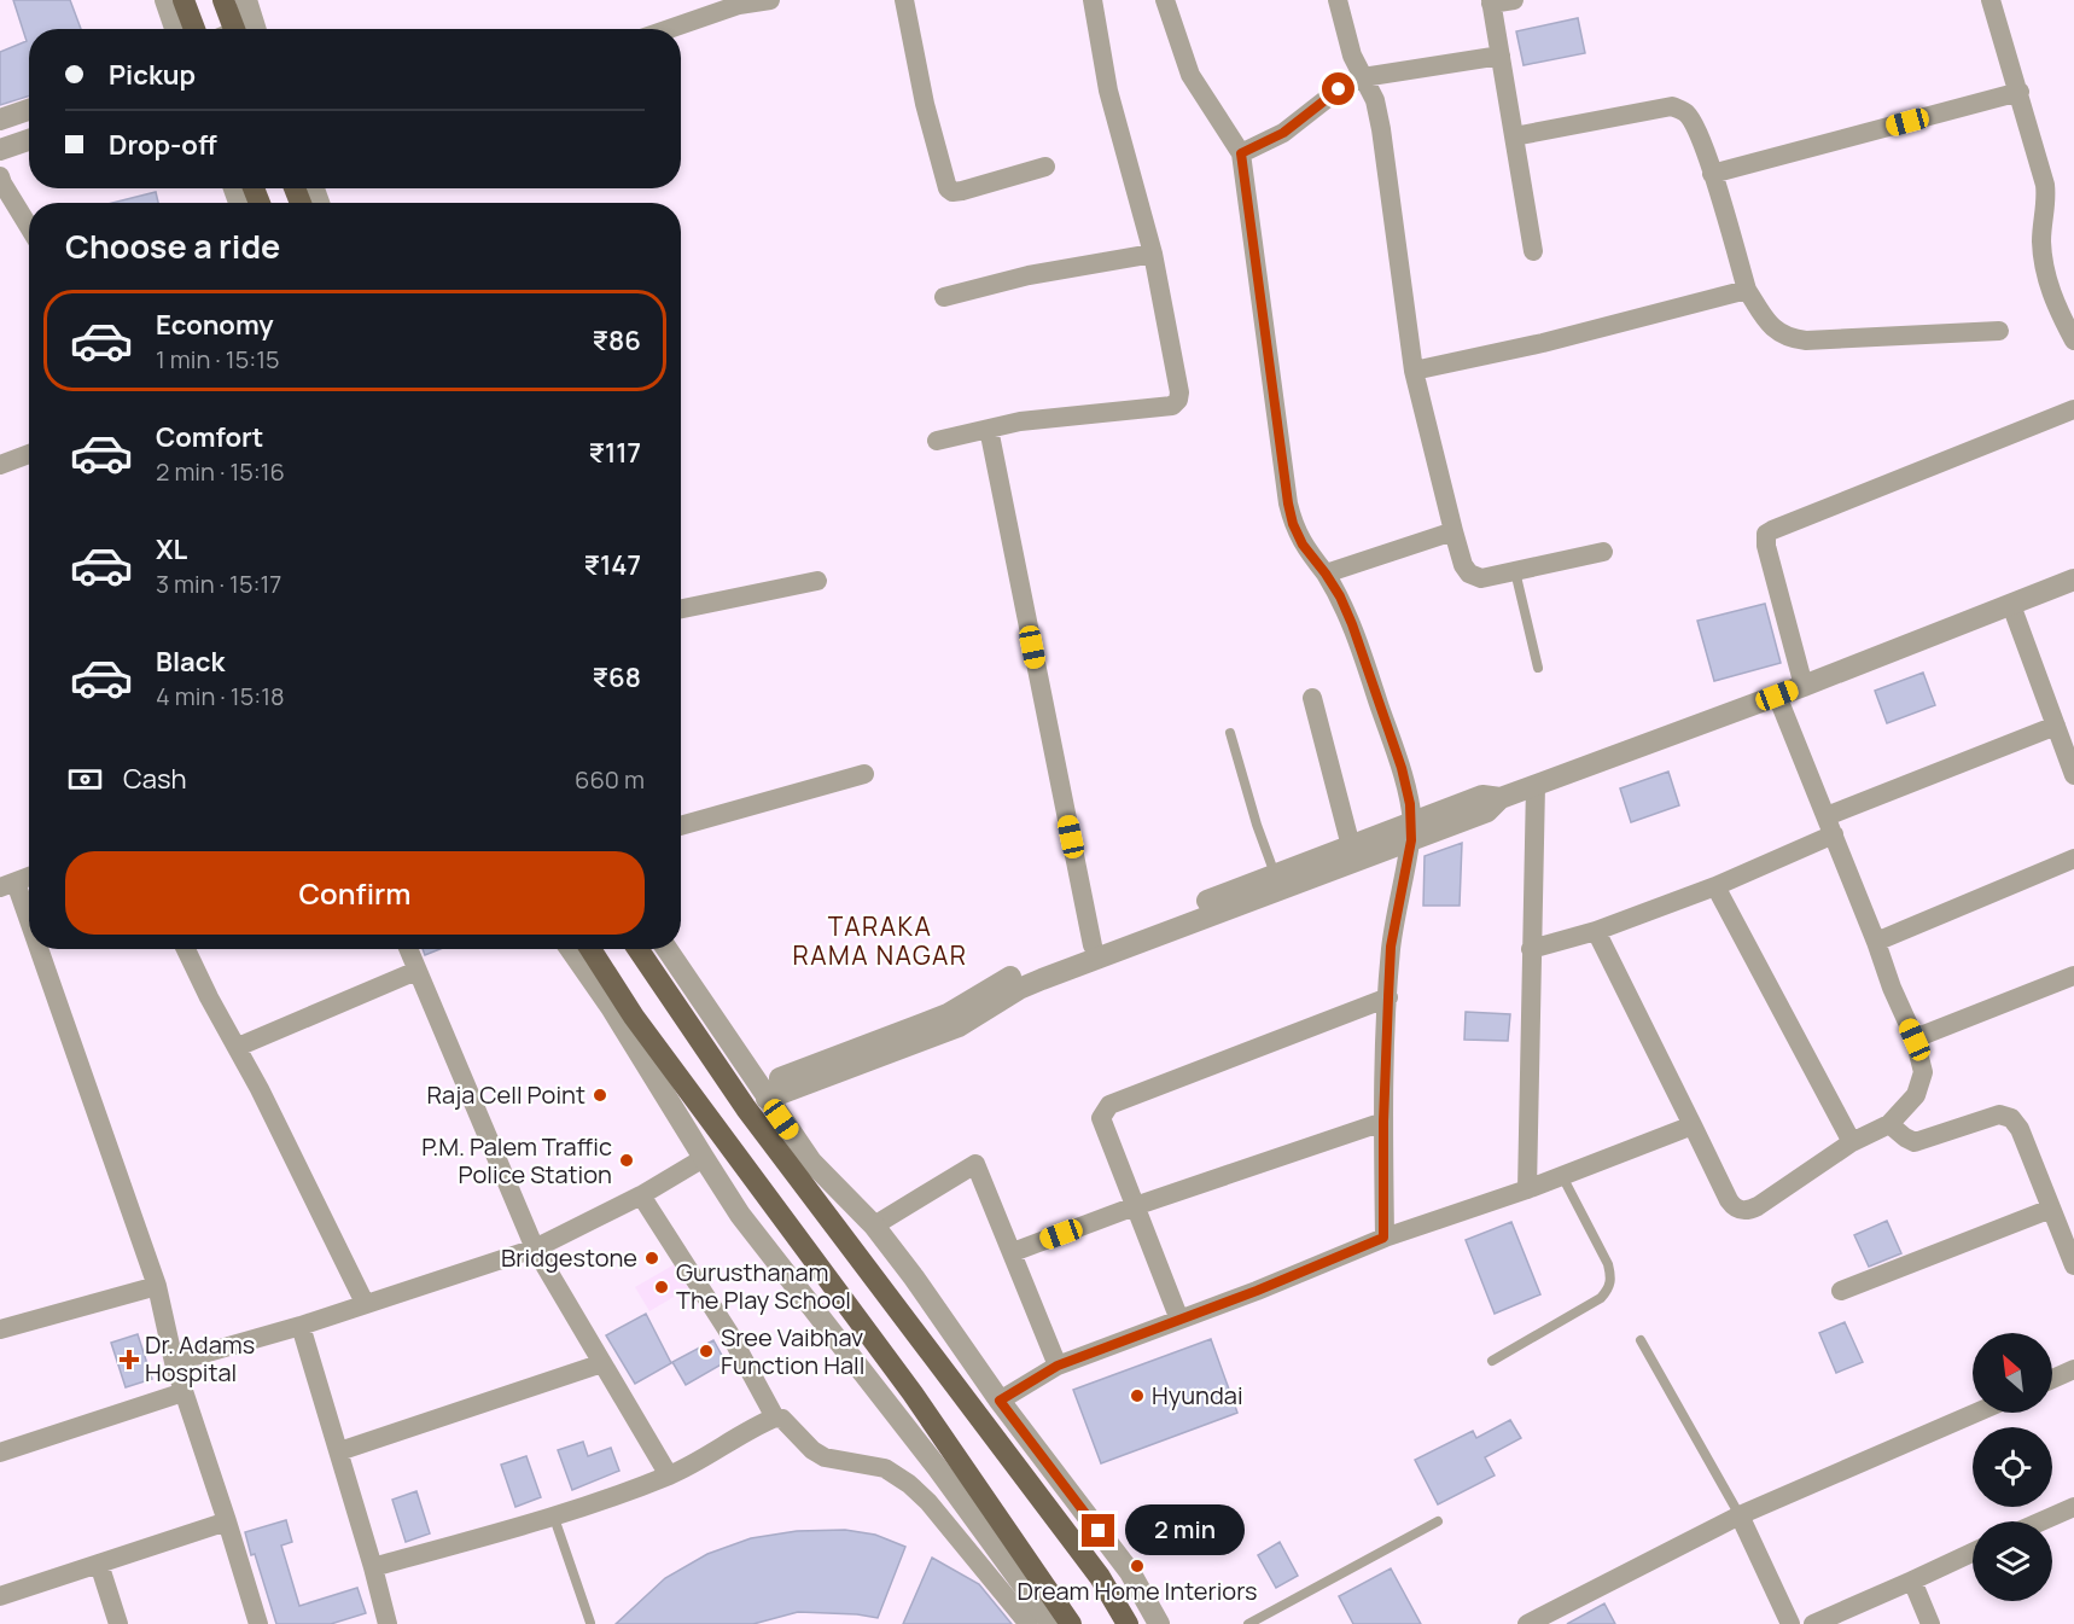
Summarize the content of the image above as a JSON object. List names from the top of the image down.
{
  "districts": ["TARAKA RAMA NAGAR"],
  "places": {
    "other": [
      "Raja Cell Point",
      "P.M. Palem Traffic Police Station",
      "Bridgestone",
      "Gurusthanam The Play School",
      "Sree Vaibhav Function Hall",
      "Hyundai",
      "Dream Home Interiors"
    ],
    "health": ["Dr. Adams Hospital"]
  },
  "north": "top left",
  "page": {
    "banner": ["Pickup", "Drop-off"],
    "heading": "Choose a ride",
    "list": [
      {
        "name": "Economy",
        "note": "1 min · 15:15",
        "value": "₹86"
      },
      {
        "name": "Comfort",
        "note": "2 min · 15:16",
        "value": "₹117"
      },
      {
        "name": "XL",
        "note": "3 min · 15:17",
        "value": "₹147"
      },
      {
        "name": "Black",
        "note": "4 min · 15:18",
        "value": "₹68"
      }
    ],
    "pay": ["Cash", "660 m"],
    "buttons": "Confirm",
    "bubble": "2 min"
  }
}
